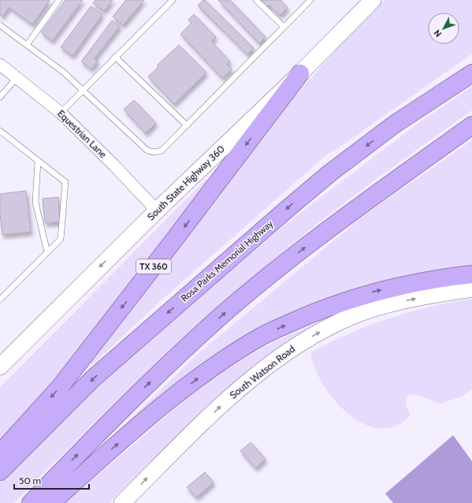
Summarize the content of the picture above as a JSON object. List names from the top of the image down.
{
  "streets": {
    "highway": ["Rosa Parks Memorial Highway", "TX 360"],
    "main road": ["South State Highway 360", "South Watson Road"],
    "street": ["Equestrian Lane"]
  },
  "crossings": [
    ["Equestrian Lane", "South State Highway 360"],
    ["South State Highway 360", "TX 360"]
  ],
  "one_way": ["South State Highway 360", "South Watson Road"],
  "scale_bar": "50 m",
  "north": "bottom left"
}
